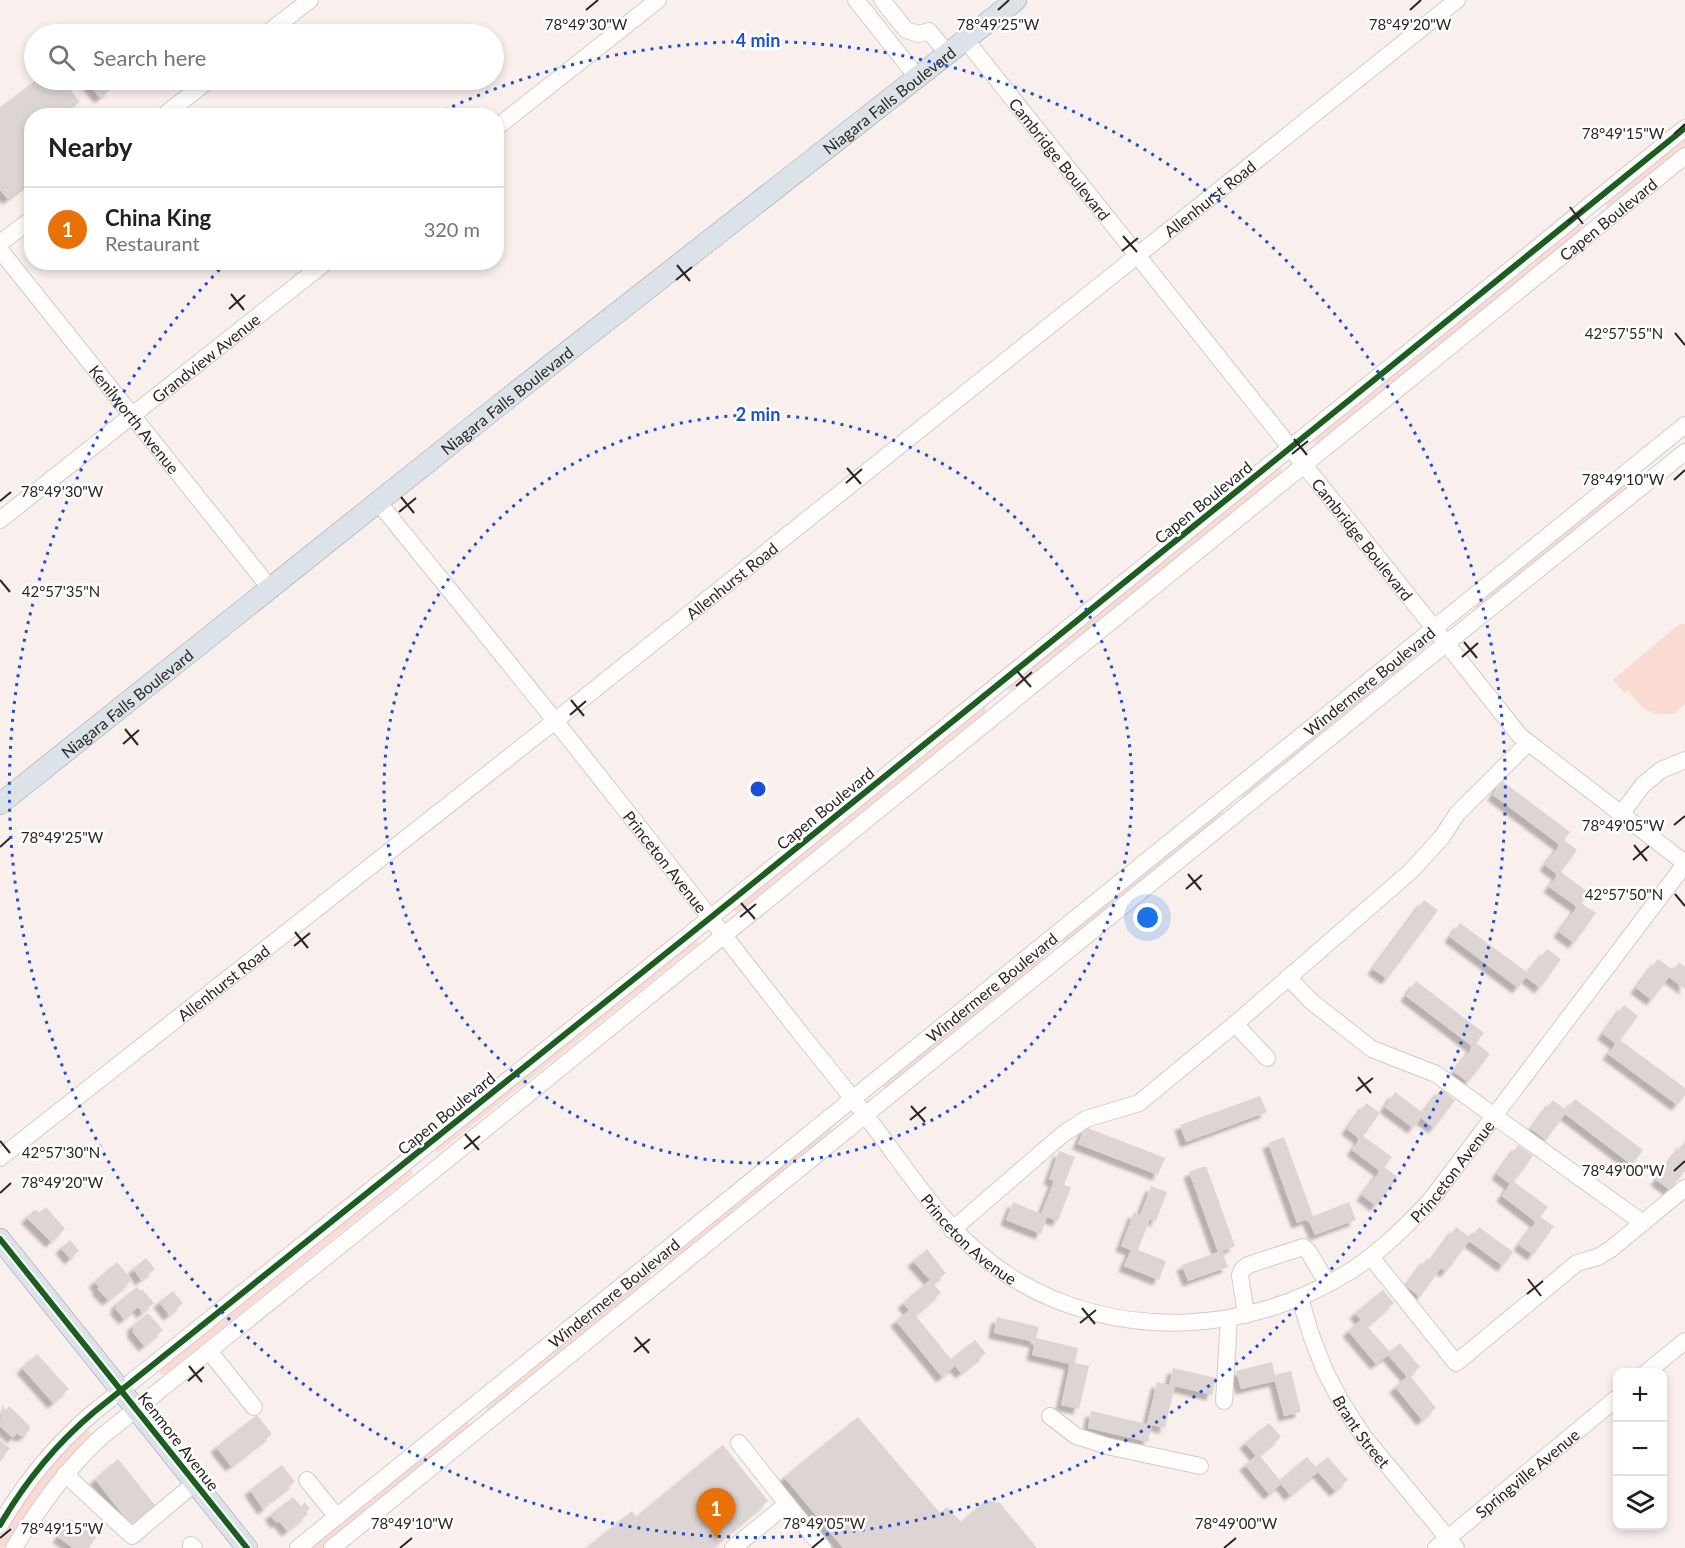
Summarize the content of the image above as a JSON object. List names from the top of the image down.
{
  "streets": {
    "main road": ["Niagara Falls Boulevard", "Kenmore Avenue"],
    "street": [
      "Cambridge Boulevard",
      "Allenhurst Road",
      "Capen Boulevard",
      "Grandview Avenue",
      "Kenilworth Avenue",
      "Windermere Boulevard",
      "Princeton Avenue",
      "Brant Street",
      "Springville Avenue"
    ]
  },
  "crossings": [
    ["Niagara Falls Boulevard", "Cambridge Boulevard"],
    ["Niagara Falls Boulevard", "Kenilworth Avenue"],
    ["Niagara Falls Boulevard", "Princeton Avenue"],
    ["Cambridge Boulevard", "Allenhurst Road"],
    ["Cambridge Boulevard", "Capen Boulevard"],
    ["Cambridge Boulevard", "Windermere Boulevard"],
    ["Cambridge Boulevard", "Princeton Avenue"],
    ["Allenhurst Road", "Princeton Avenue"],
    ["Capen Boulevard", "Princeton Avenue"],
    ["Capen Boulevard", "Kenmore Avenue"],
    ["Grandview Avenue", "Kenilworth Avenue"],
    ["Windermere Boulevard", "Princeton Avenue"],
    ["Princeton Avenue", "Brant Street"],
    ["Brant Street", "Springville Avenue"]
  ],
  "page": {
    "search": "Search here",
    "heading": "Nearby",
    "list": [
      {
        "mark": "1",
        "name": "China King",
        "note": "Restaurant",
        "value": "320 m"
      }
    ],
    "map_buttons": ["+", "−"],
    "pins": "1"
  },
  "coordinates": [
    "78°49'30\"W",
    "78°49'25\"W",
    "78°49'20\"W",
    "78°49'15\"W",
    "42°57'55\"N",
    "78°49'10\"W",
    "42°57'35\"N",
    "78°49'05\"W",
    "42°57'50\"N",
    "42°57'30\"N",
    "78°49'00\"W"
  ],
  "rings": ["4 min", "2 min"]
}
